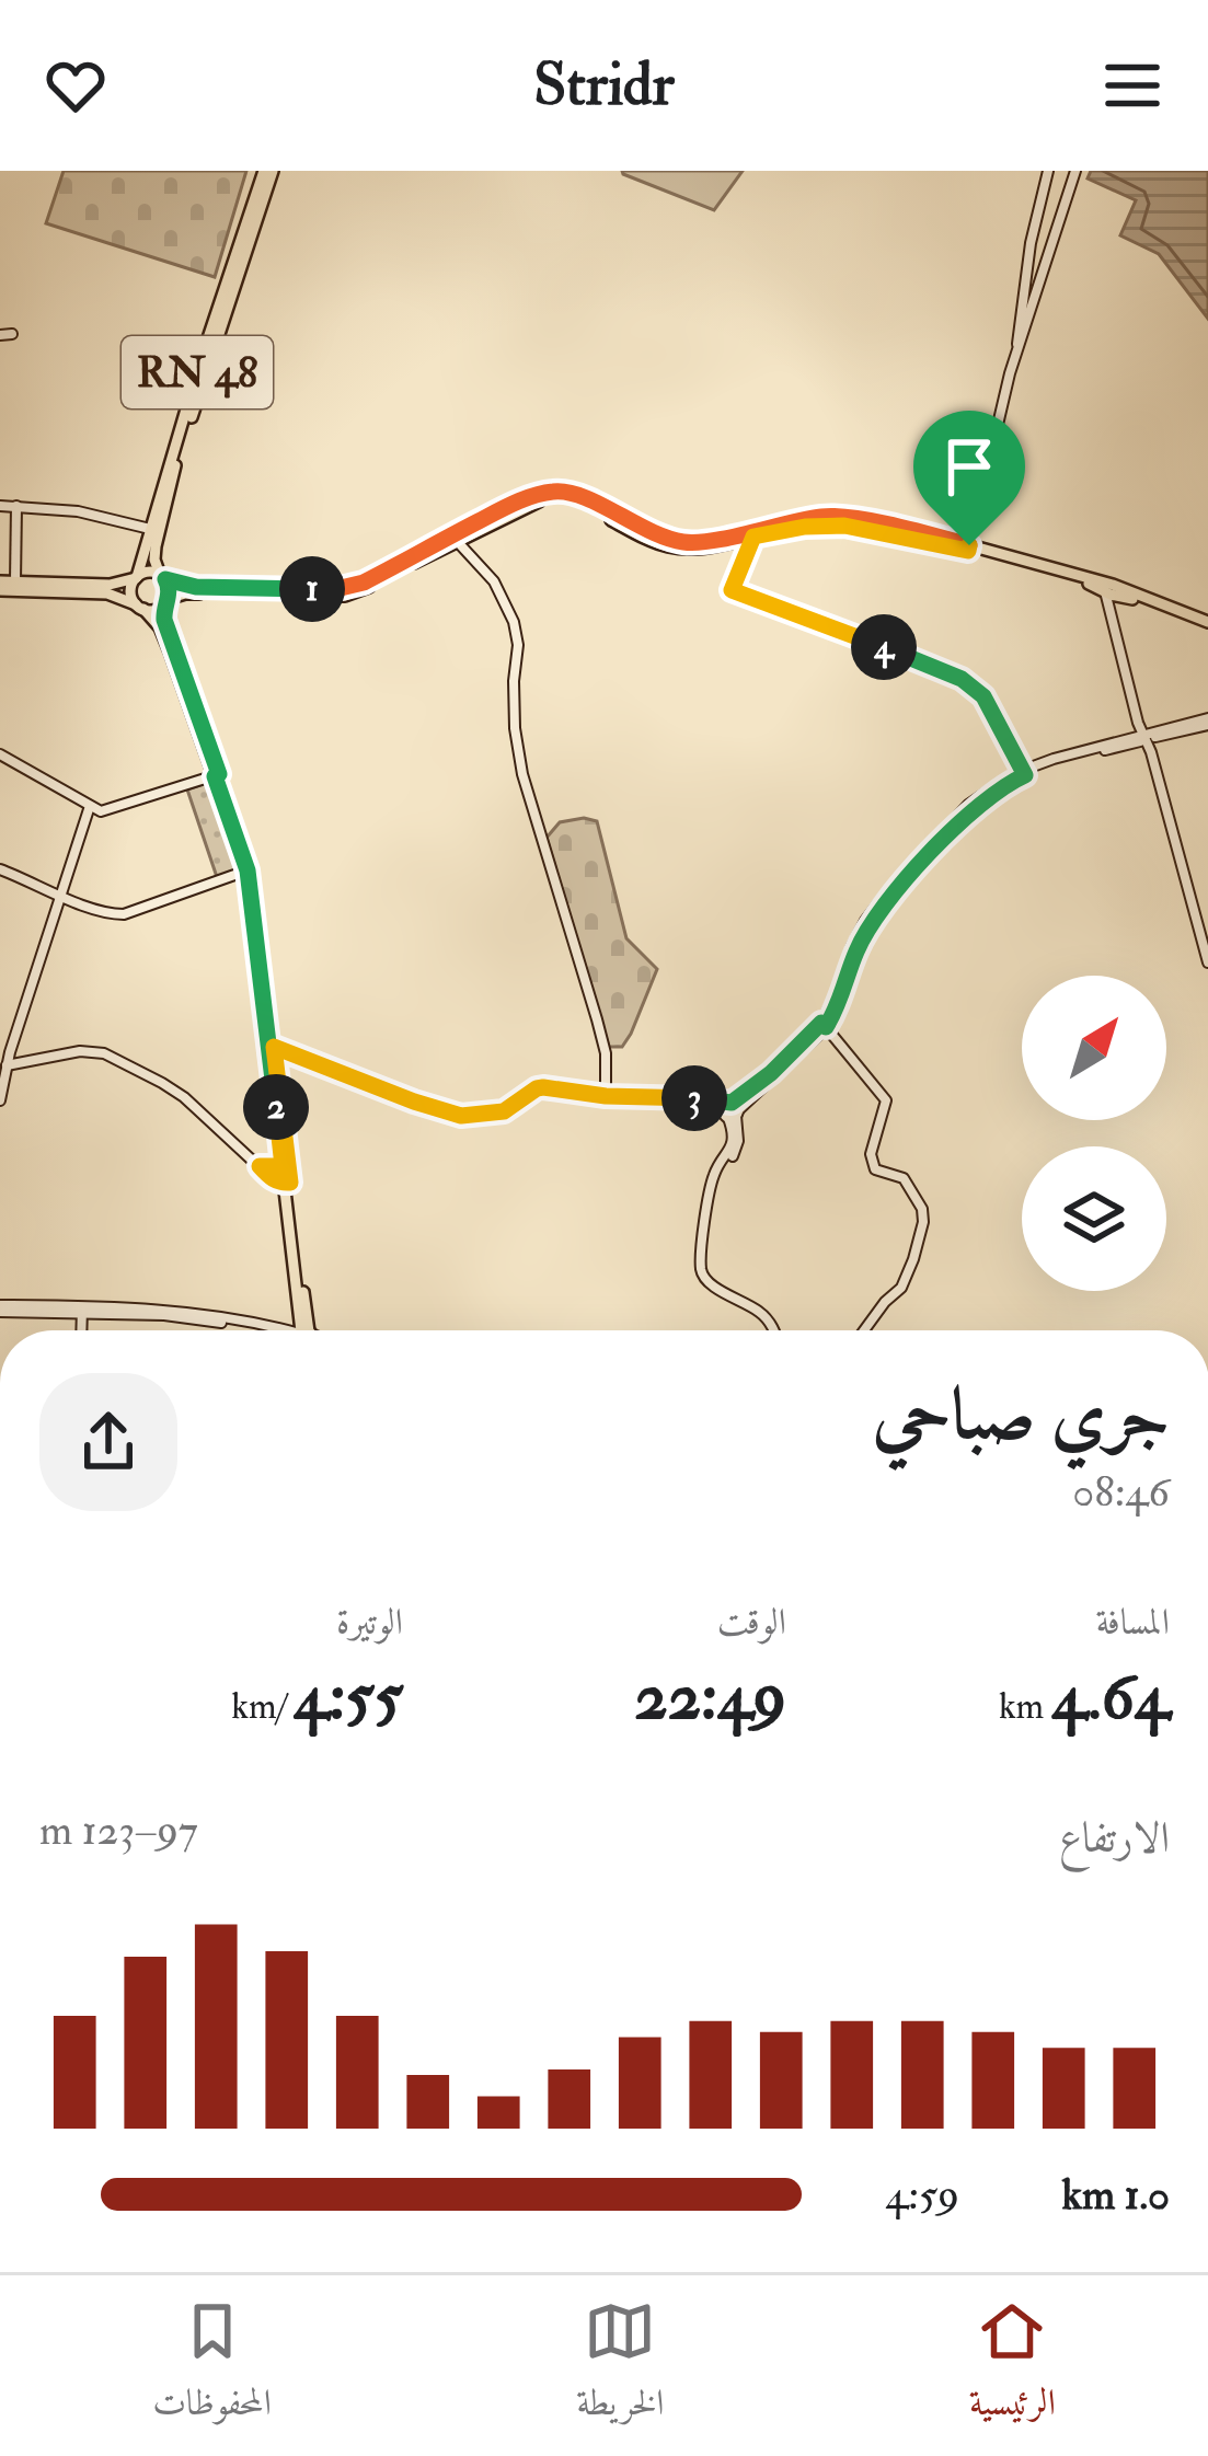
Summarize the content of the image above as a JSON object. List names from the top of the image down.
{
  "streets": {
    "main road": ["RN 48"]
  },
  "north": "top right",
  "page": {
    "header": "Stridr",
    "pins": [
      "1",
      "4",
      "3",
      "2"
    ],
    "heading": ["جري صباحي", "08:46"],
    "stats": [
      ["المسافة", "4.64 km"],
      ["الوقت", "22:49"],
      ["الوتيرة", "4:55 /km"]
    ],
    "chart": ["الارتفاع", "97–123 m"],
    "list": [
      {
        "name": "1.0 km",
        "note": "4:59"
      }
    ],
    "tabs": ["الرئيسية", "الخريطة", "المحفوظات"]
  }
}
